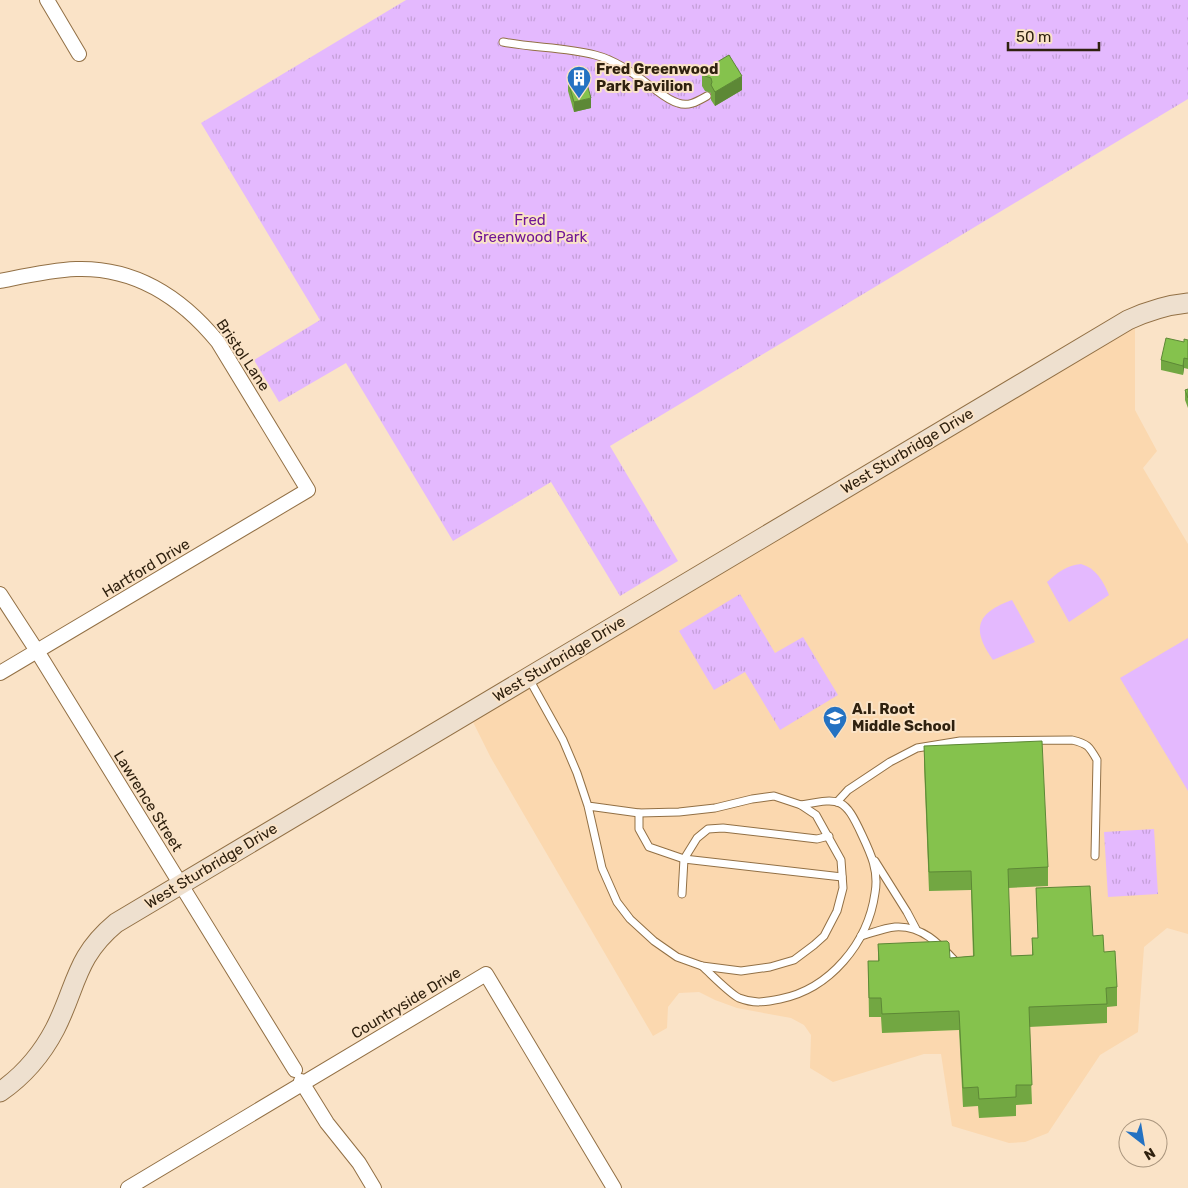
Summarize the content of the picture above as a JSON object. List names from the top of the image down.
{
  "streets": {
    "street": [
      "Bristol Lane",
      "West Sturbridge Drive",
      "Hartford Drive",
      "Lawrence Street",
      "Countryside Drive"
    ]
  },
  "crossings": [
    ["Bristol Lane", "Hartford Drive"],
    ["West Sturbridge Drive", "Lawrence Street"],
    ["Hartford Drive", "Lawrence Street"],
    ["Lawrence Street", "Countryside Drive"]
  ],
  "parks": ["Fred Greenwood Park"],
  "places": {
    "building": ["Fred Greenwood Park Pavilion"],
    "school or university": ["A.I. Root Middle School"]
  },
  "scale_bar": "50 m",
  "north": "bottom right"
}
